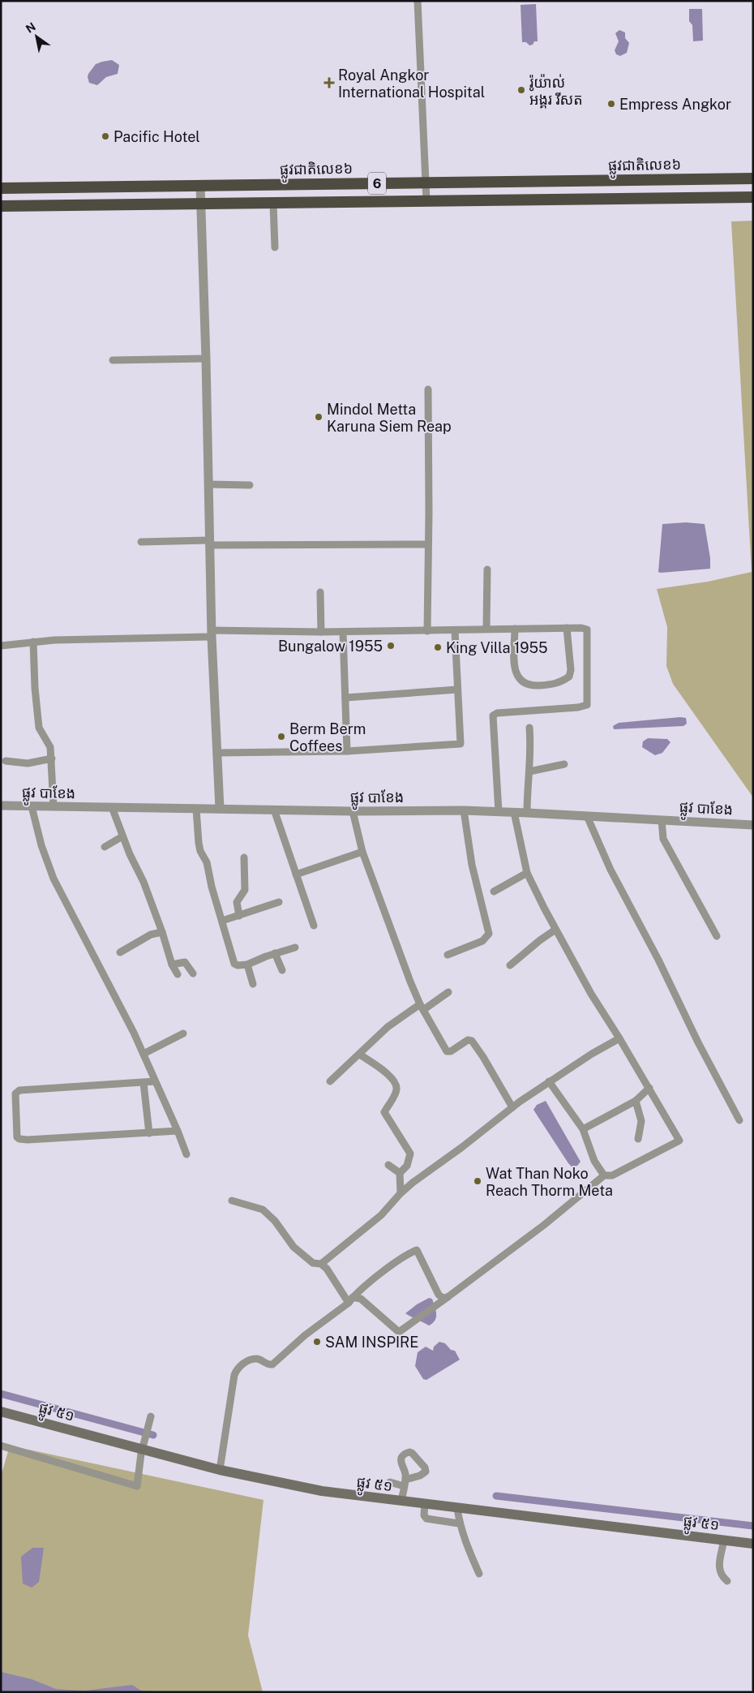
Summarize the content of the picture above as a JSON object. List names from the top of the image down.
{
  "streets": {
    "highway": ["ផ្លូវជាតិលេខ៦", "6"],
    "main road": ["ផ្លូវ ៥១"],
    "street": ["ផ្លូវ បាខែង"]
  },
  "places": {
    "health": ["Royal Angkor International Hospital"],
    "other": [
      "រ៉ូយ៉ាល់ អង្គរ រីសត",
      "Empress Angkor",
      "Pacific Hotel",
      "Mindol Metta Karuna Siem Reap",
      "Bungalow 1955",
      "King Villa 1955",
      "Berm Berm Coffees",
      "Wat Than Noko Reach Thorm Meta",
      "SAM INSPIRE"
    ]
  },
  "north": "top left"
}
